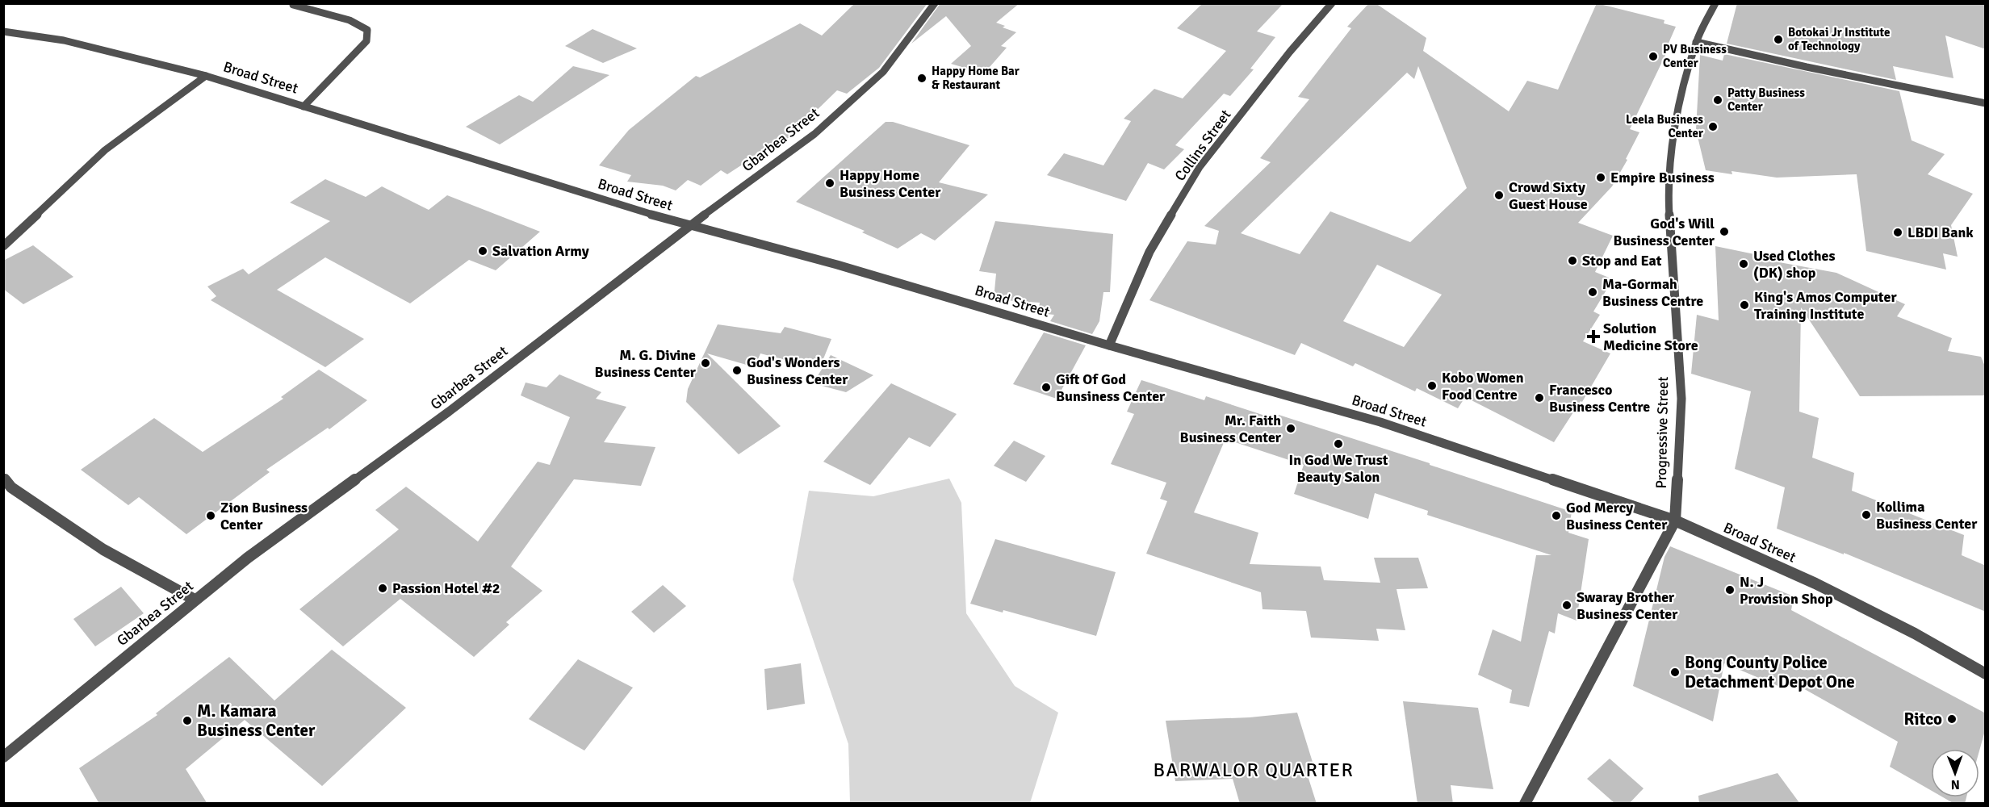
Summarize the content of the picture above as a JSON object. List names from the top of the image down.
{
  "streets": {
    "street": [
      "Broad Street",
      "Gbarbea Street",
      "Collins Street",
      "Progressive Street"
    ]
  },
  "crossings": [
    ["Broad Street", "Gbarbea Street"],
    ["Broad Street", "Collins Street"],
    ["Broad Street", "Progressive Street"]
  ],
  "districts": ["BARWALOR QUARTER"],
  "places": {
    "other": [
      "Botokai Jr Institute of Technology",
      "PV Business Center",
      "Happy Home Bar & Restaurant",
      "Patty Business Center",
      "Leela Business Center",
      "Empire Business",
      "Happy Home Business Center",
      "Crowd Sixty Guest House",
      "God's Will Business Center",
      "LBDI Bank",
      "Salvation Army",
      "Stop and Eat",
      "Used Clothes (DK) shop",
      "Ma-Gormah Business Centre",
      "King's Amos Computer Training Institute",
      "M. G. Divine Business Center",
      "God's Wonders Business Center",
      "Kobo Women Food Centre",
      "Gift Of God Bunsiness Center",
      "Francesco Business Centre",
      "Mr. Faith Business Center",
      "In God We Trust Beauty Salon",
      "Kollima Business Center",
      "Zion Business Center",
      "God Mercy Business Center",
      "Passion Hotel #2",
      "N. J Provision Shop",
      "Swaray Brother Business Center",
      "Bong County Police Detachment Depot One",
      "Ritco",
      "M. Kamara Business Center"
    ],
    "health": ["Solution Medicine Store"]
  },
  "north": "bottom"
}
